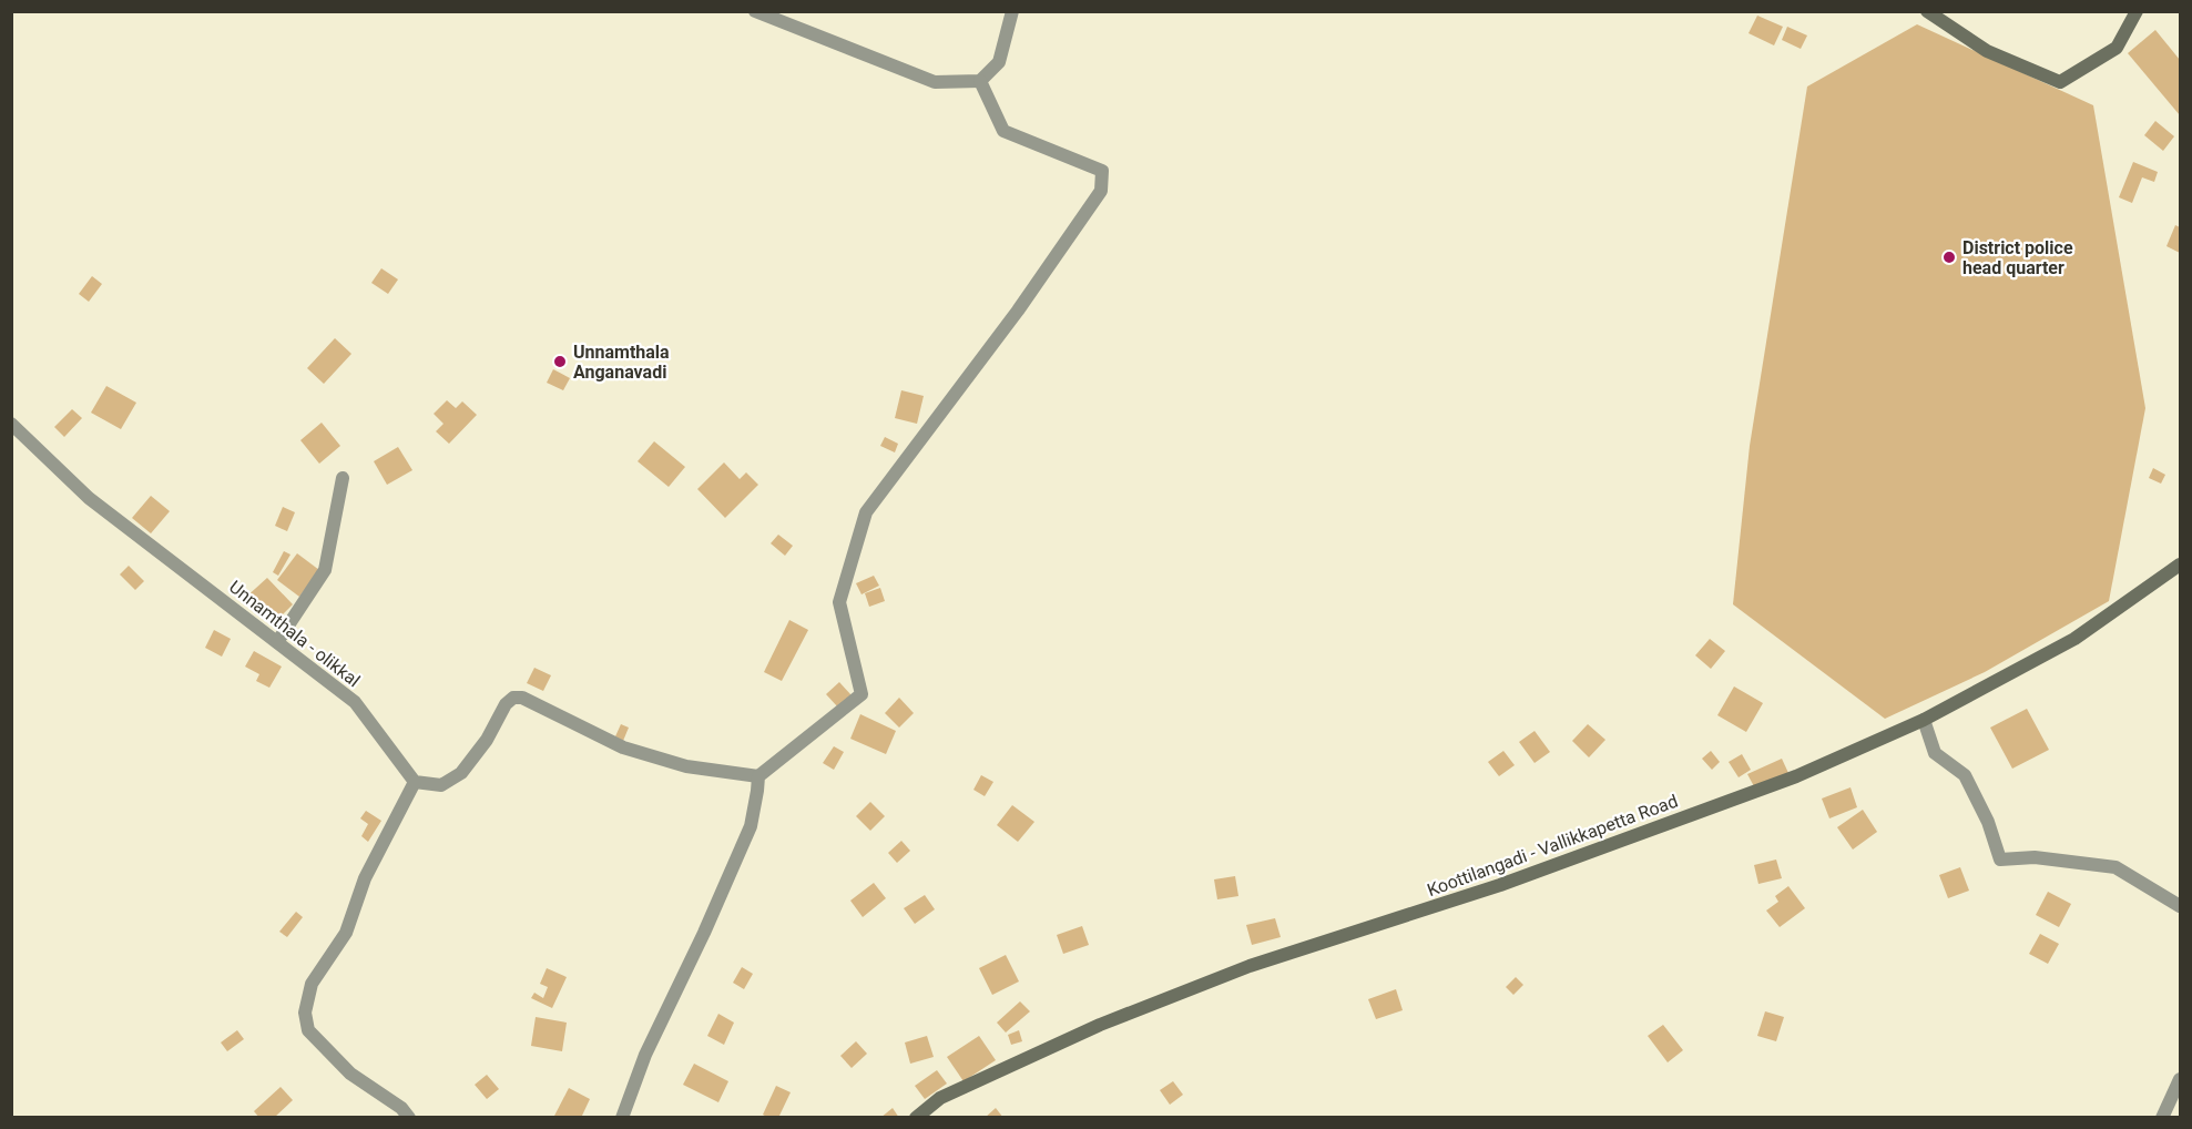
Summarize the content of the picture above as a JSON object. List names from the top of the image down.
{
  "streets": {
    "main road": ["Koottilangadi - Vallikkapetta Road"],
    "street": ["Unnamthala - olikkal"]
  },
  "places": ["District police head quarter", "Unnamthala Anganavadi"]
}
